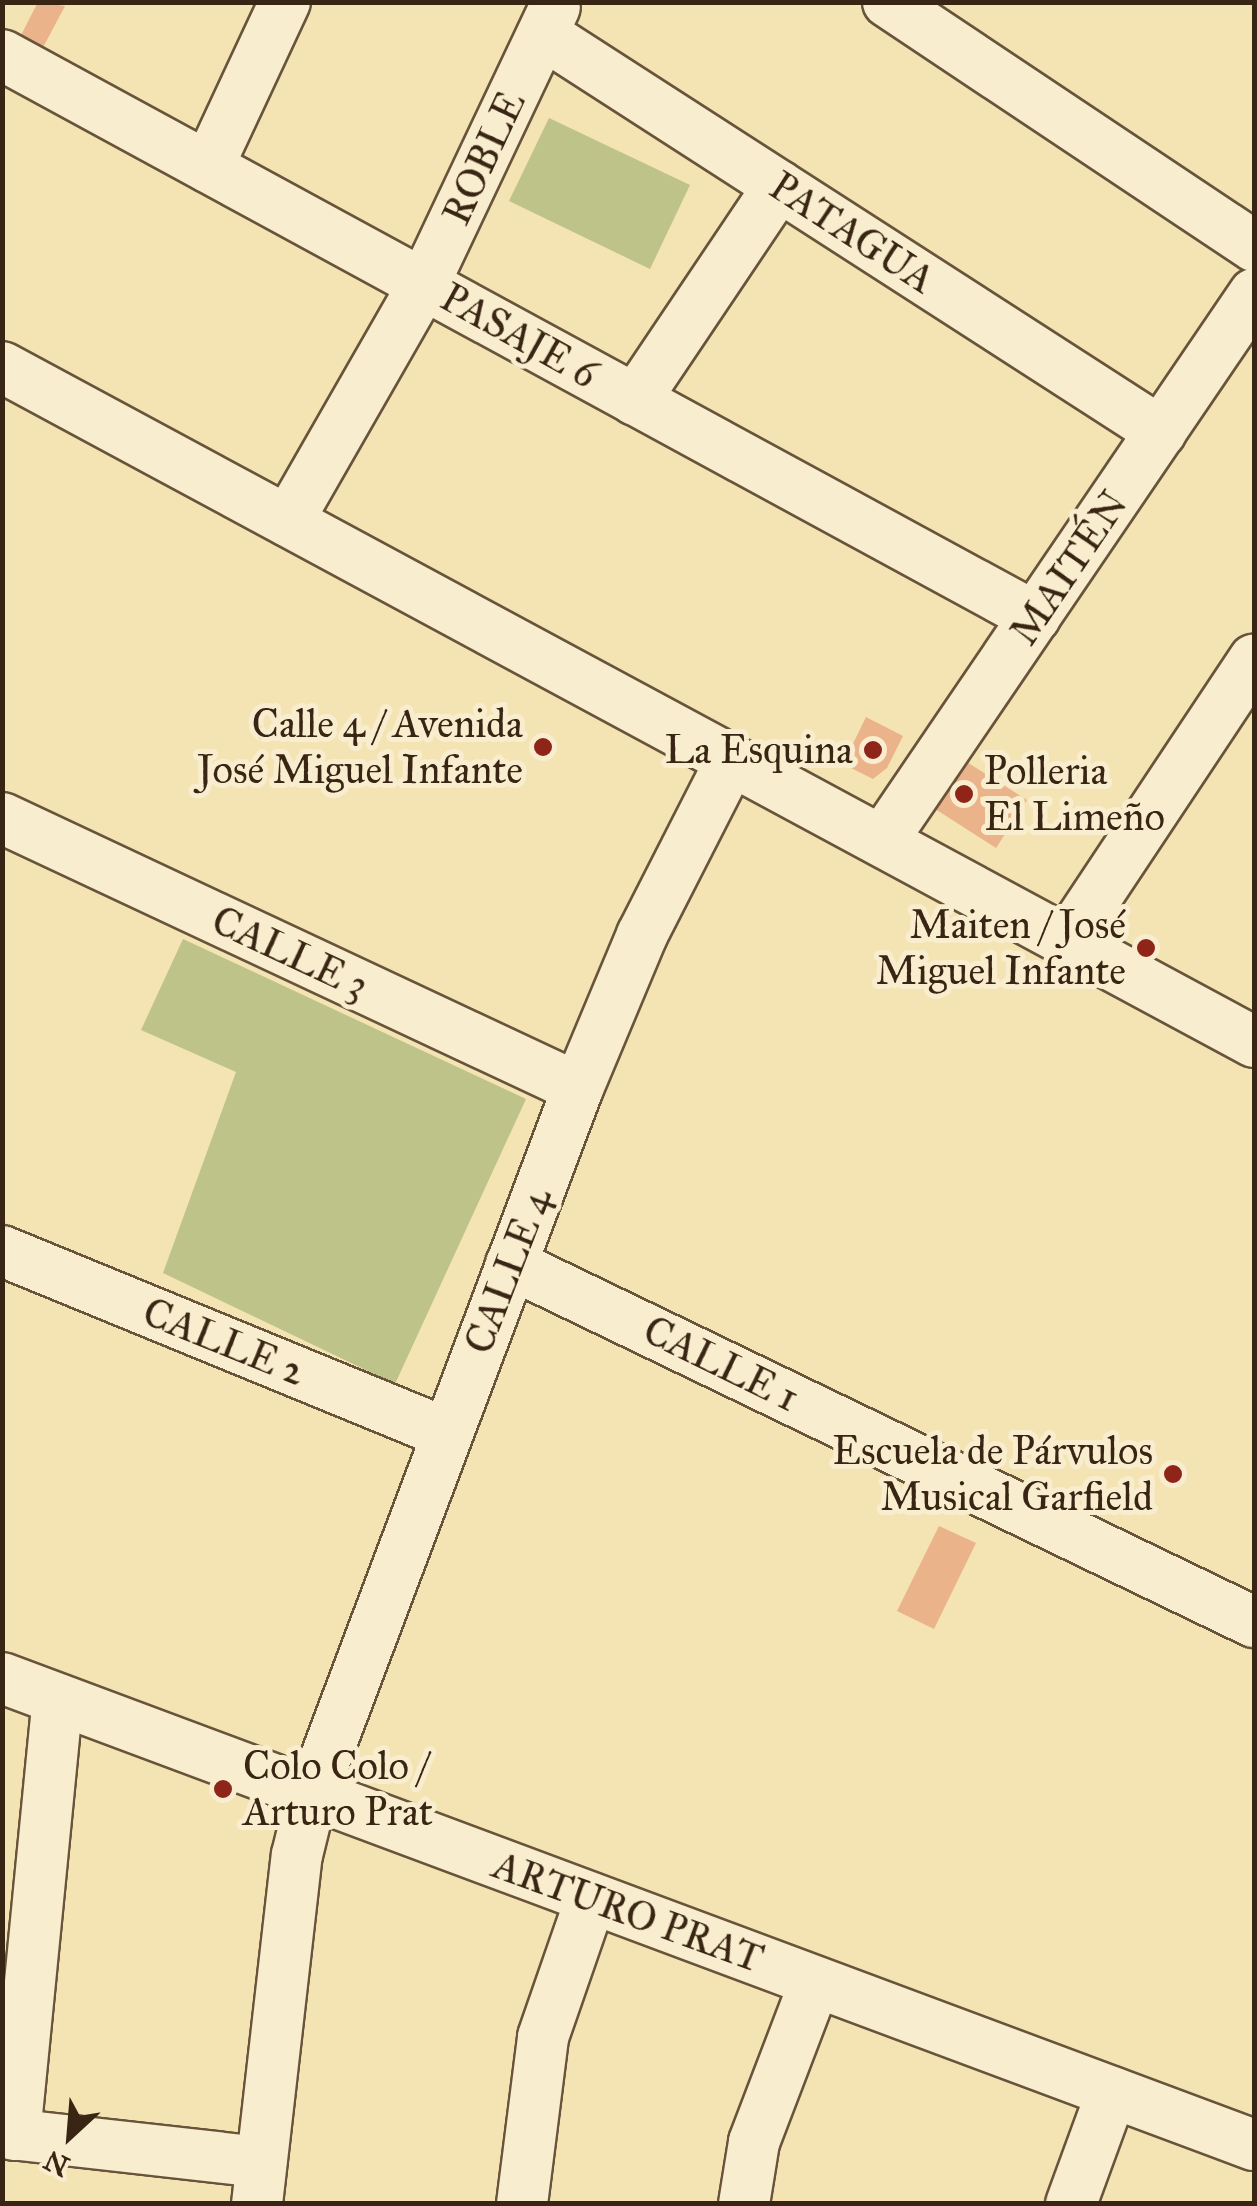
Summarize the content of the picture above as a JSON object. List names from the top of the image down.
{
  "streets": {
    "street": [
      "ROBLE",
      "PATAGUA",
      "PASAJE 6",
      "MAITÉN",
      "CALLE 3",
      "CALLE 4",
      "CALLE 2",
      "CALLE 1",
      "ARTURO PRAT"
    ]
  },
  "crossings": [
    ["ROBLE", "PATAGUA"],
    ["ROBLE", "PASAJE 6"],
    ["PATAGUA", "MAITÉN"],
    ["PASAJE 6", "MAITÉN"],
    ["CALLE 3", "CALLE 4"],
    ["CALLE 4", "CALLE 2"],
    ["CALLE 4", "CALLE 1"],
    ["CALLE 4", "ARTURO PRAT"]
  ],
  "places": [
    "Calle 4 / Avenida José Miguel Infante",
    "La Esquina",
    "Polleria El Limeño",
    "Maiten / José Miguel Infante",
    "Escuela de Párvulos Musical Garfield",
    "Colo Colo / Arturo Prat"
  ],
  "north": "bottom left"
}
